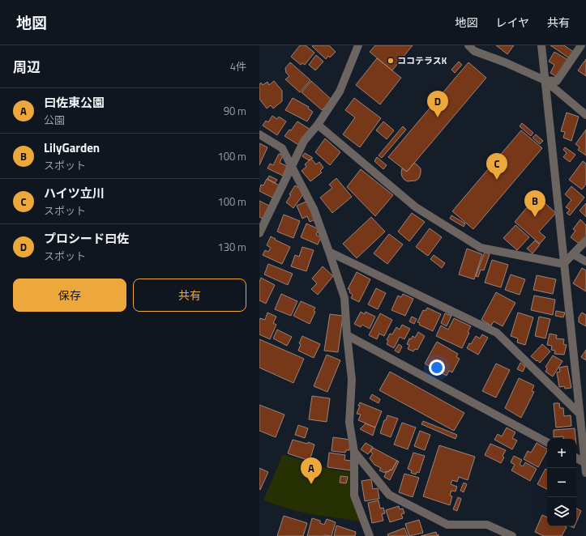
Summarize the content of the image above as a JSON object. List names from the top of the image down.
{
  "places": ["ココテラスK"],
  "page": {
    "header": "地図",
    "nav": ["地図", "レイヤ", "共有"],
    "heading": ["周辺", "4件"],
    "list": [
      {
        "mark": "A",
        "name": "曰佐東公園",
        "note": "公園",
        "value": "90 m"
      },
      {
        "mark": "B",
        "name": "LilyGarden",
        "note": "スポット",
        "value": "100 m"
      },
      {
        "mark": "C",
        "name": "ハイツ立川",
        "note": "スポット",
        "value": "100 m"
      },
      {
        "mark": "D",
        "name": "プロシード曰佐",
        "note": "スポット",
        "value": "130 m"
      }
    ],
    "pins": [
      "D",
      "C",
      "B",
      "A"
    ],
    "buttons": ["保存", "共有"],
    "map_buttons": ["+", "−"]
  }
}
